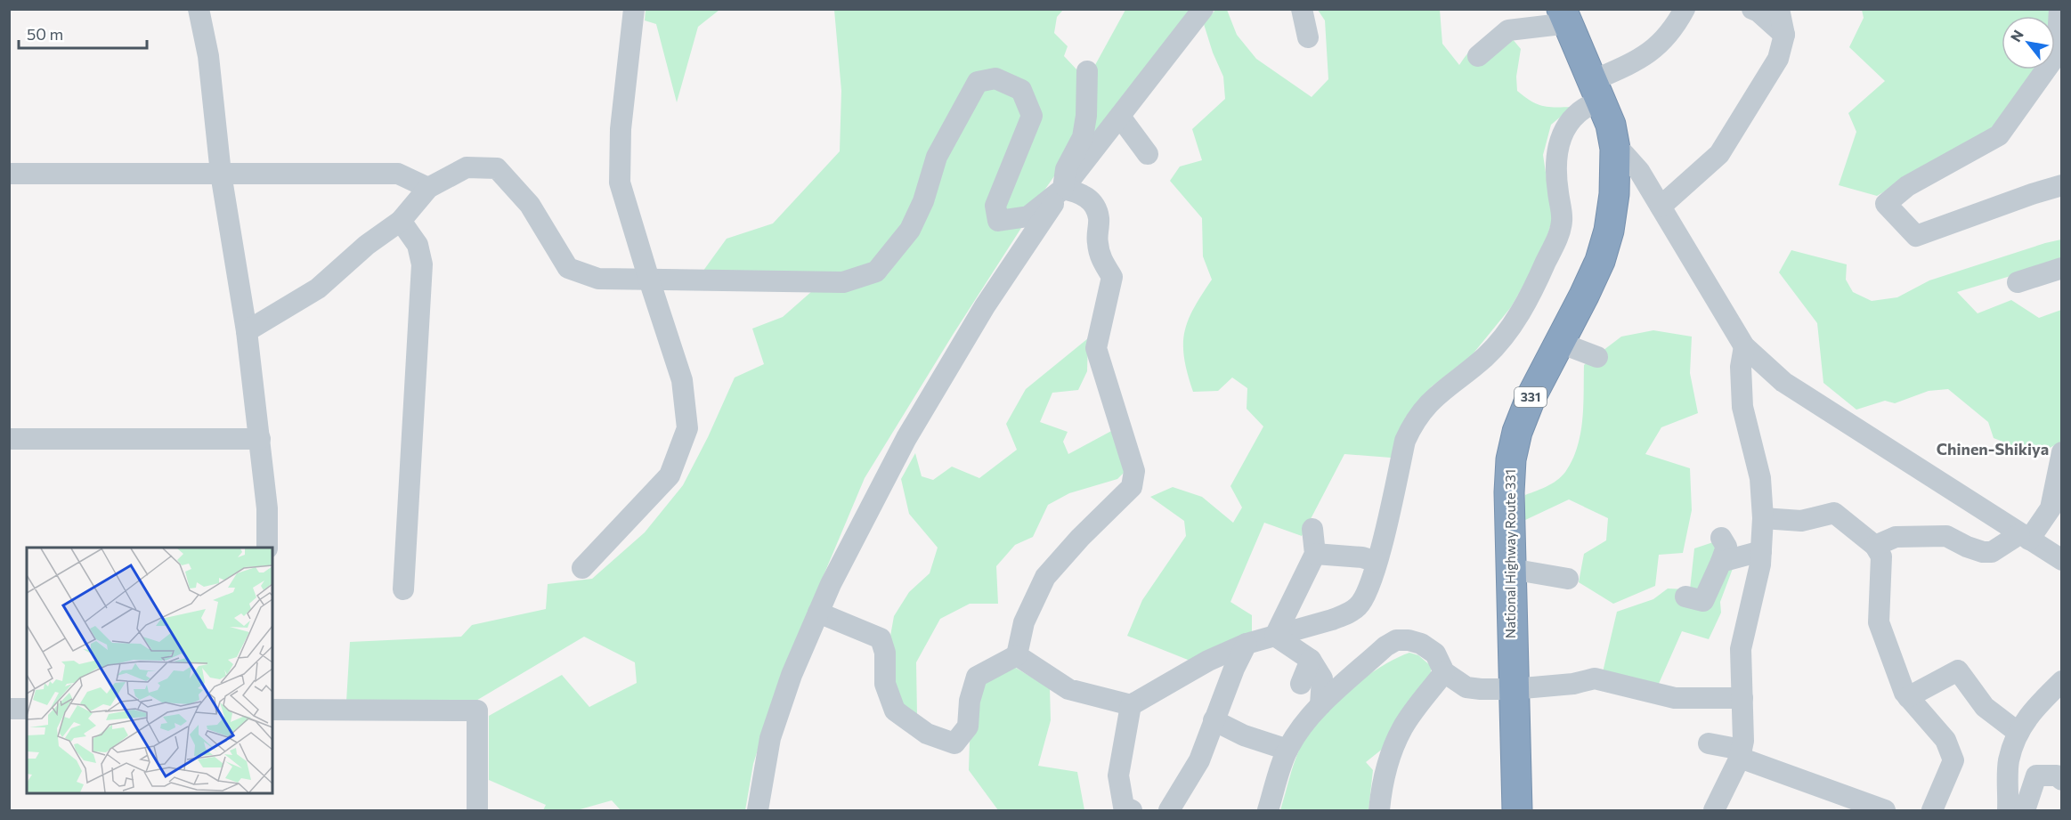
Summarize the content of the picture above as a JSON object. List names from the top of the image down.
{
  "streets": {
    "highway": ["331", "National Highway Route 331"]
  },
  "districts": ["Chinen-Shikiya"],
  "scale_bar": "50 m",
  "north": "top left"
}
